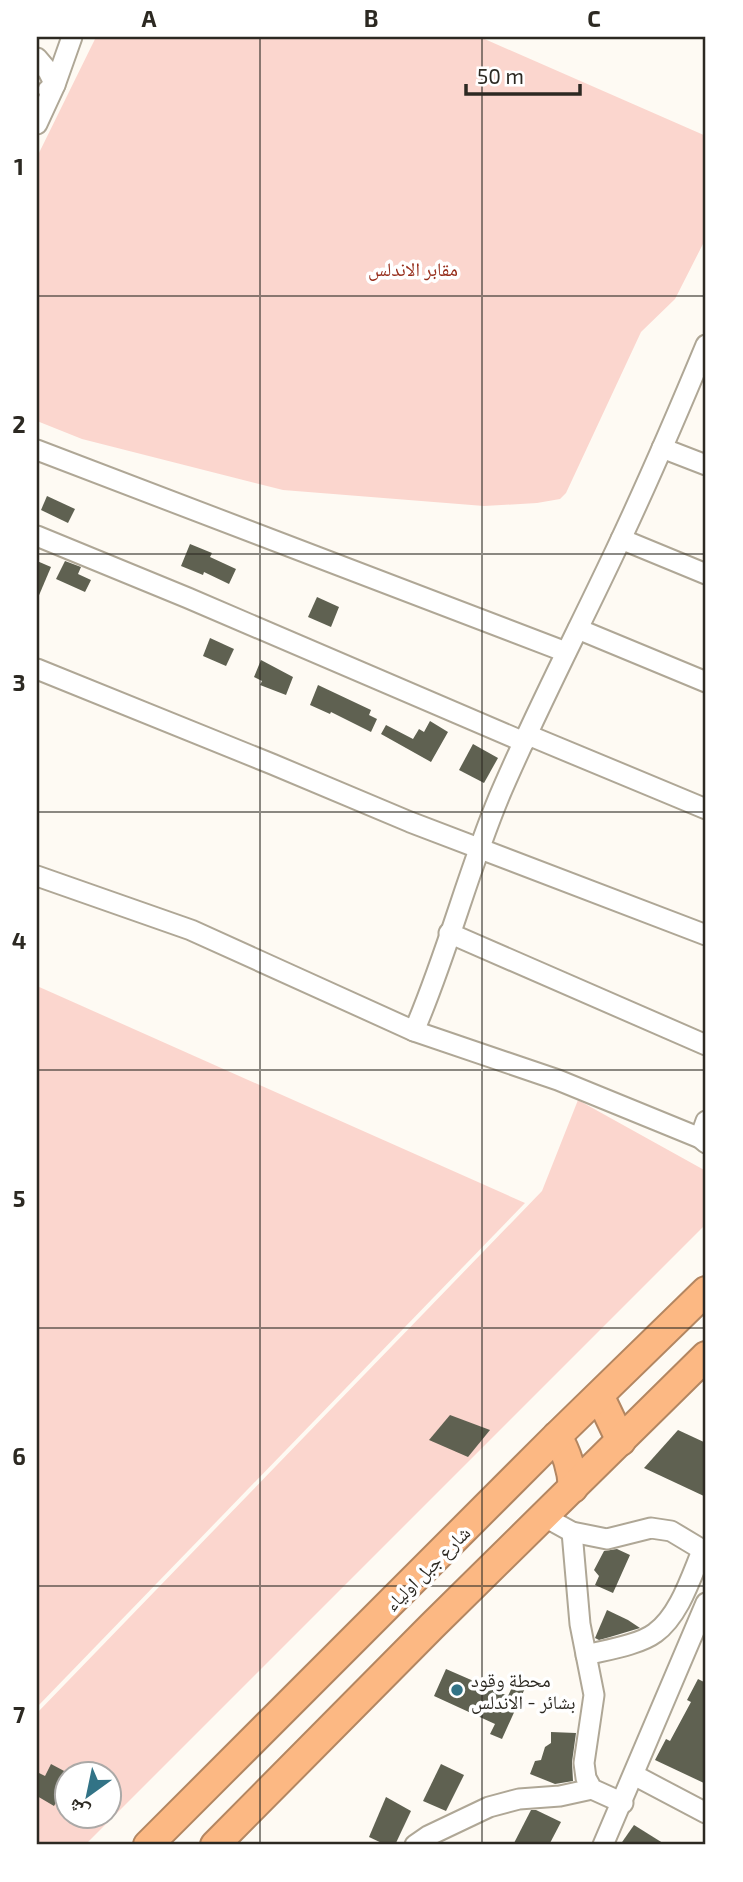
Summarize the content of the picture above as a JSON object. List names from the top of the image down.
{
  "streets": {
    "highway": ["شارع جبل اولياء"]
  },
  "parks": ["مقابر الاندلس"],
  "places": ["محطة وقود بشائر - الاندلس"],
  "scale_bar": "50 m",
  "north": "bottom left",
  "grid": {
    "columns": ["A", "B", "C"],
    "rows": [
      "1",
      "2",
      "3",
      "4",
      "5",
      "6",
      "7"
    ]
  }
}
